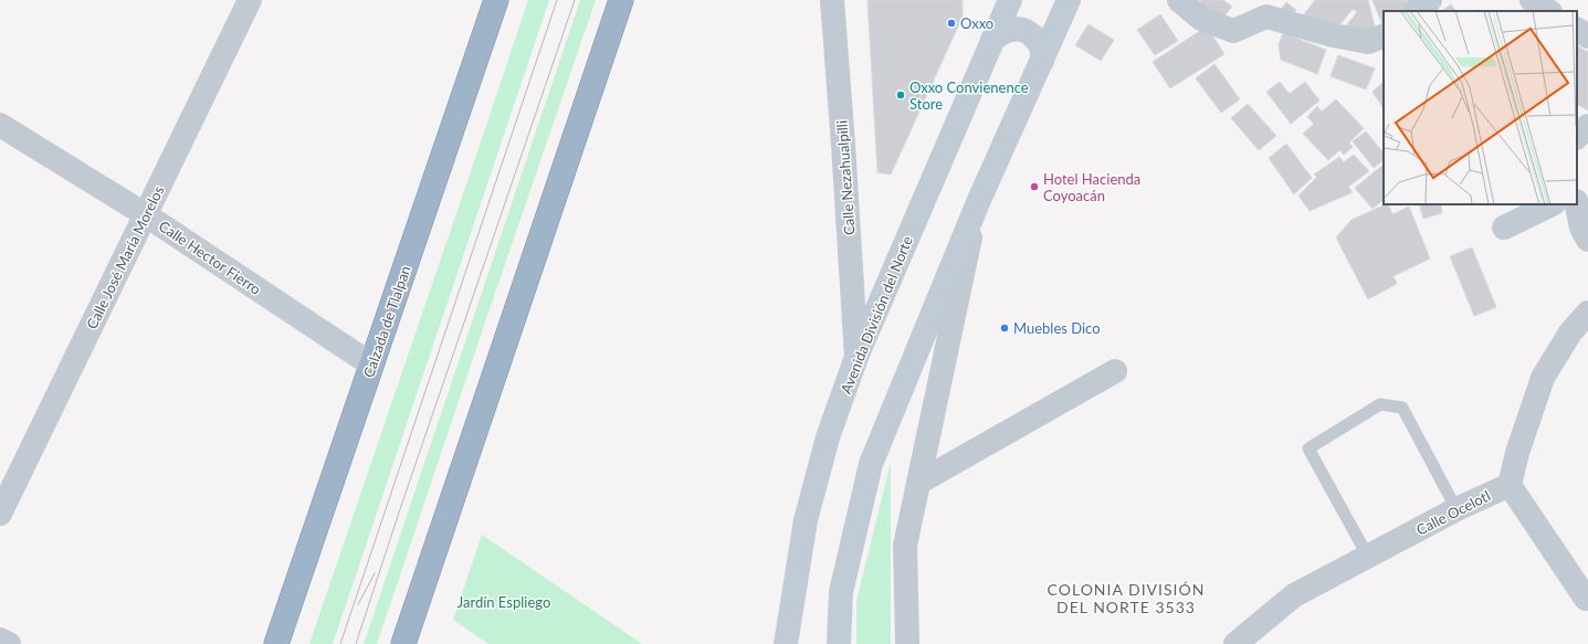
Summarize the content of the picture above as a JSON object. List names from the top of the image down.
{
  "streets": {
    "highway": ["Calzada de Tlalpan"],
    "main road": ["Avenida División del Norte"],
    "street": [
      "Calle Nezahualpilli",
      "Calle José María Morelos",
      "Calle Hector Fierro",
      "Calle Ocelotl"
    ]
  },
  "crossings": [
    ["Calle Nezahualpilli", "Avenida División del Norte"],
    ["Calle José María Morelos", "Calle Hector Fierro"],
    ["Calle Hector Fierro", "Calzada de Tlalpan"]
  ],
  "districts": ["COLONIA DIVISIÓN DEL NORTE 3533"],
  "parks": ["Jardín Espliego"],
  "places": [
    "Oxxo",
    "Oxxo Convienence Store",
    "Hotel Hacienda Coyoacán",
    "Muebles Dico"
  ]
}
